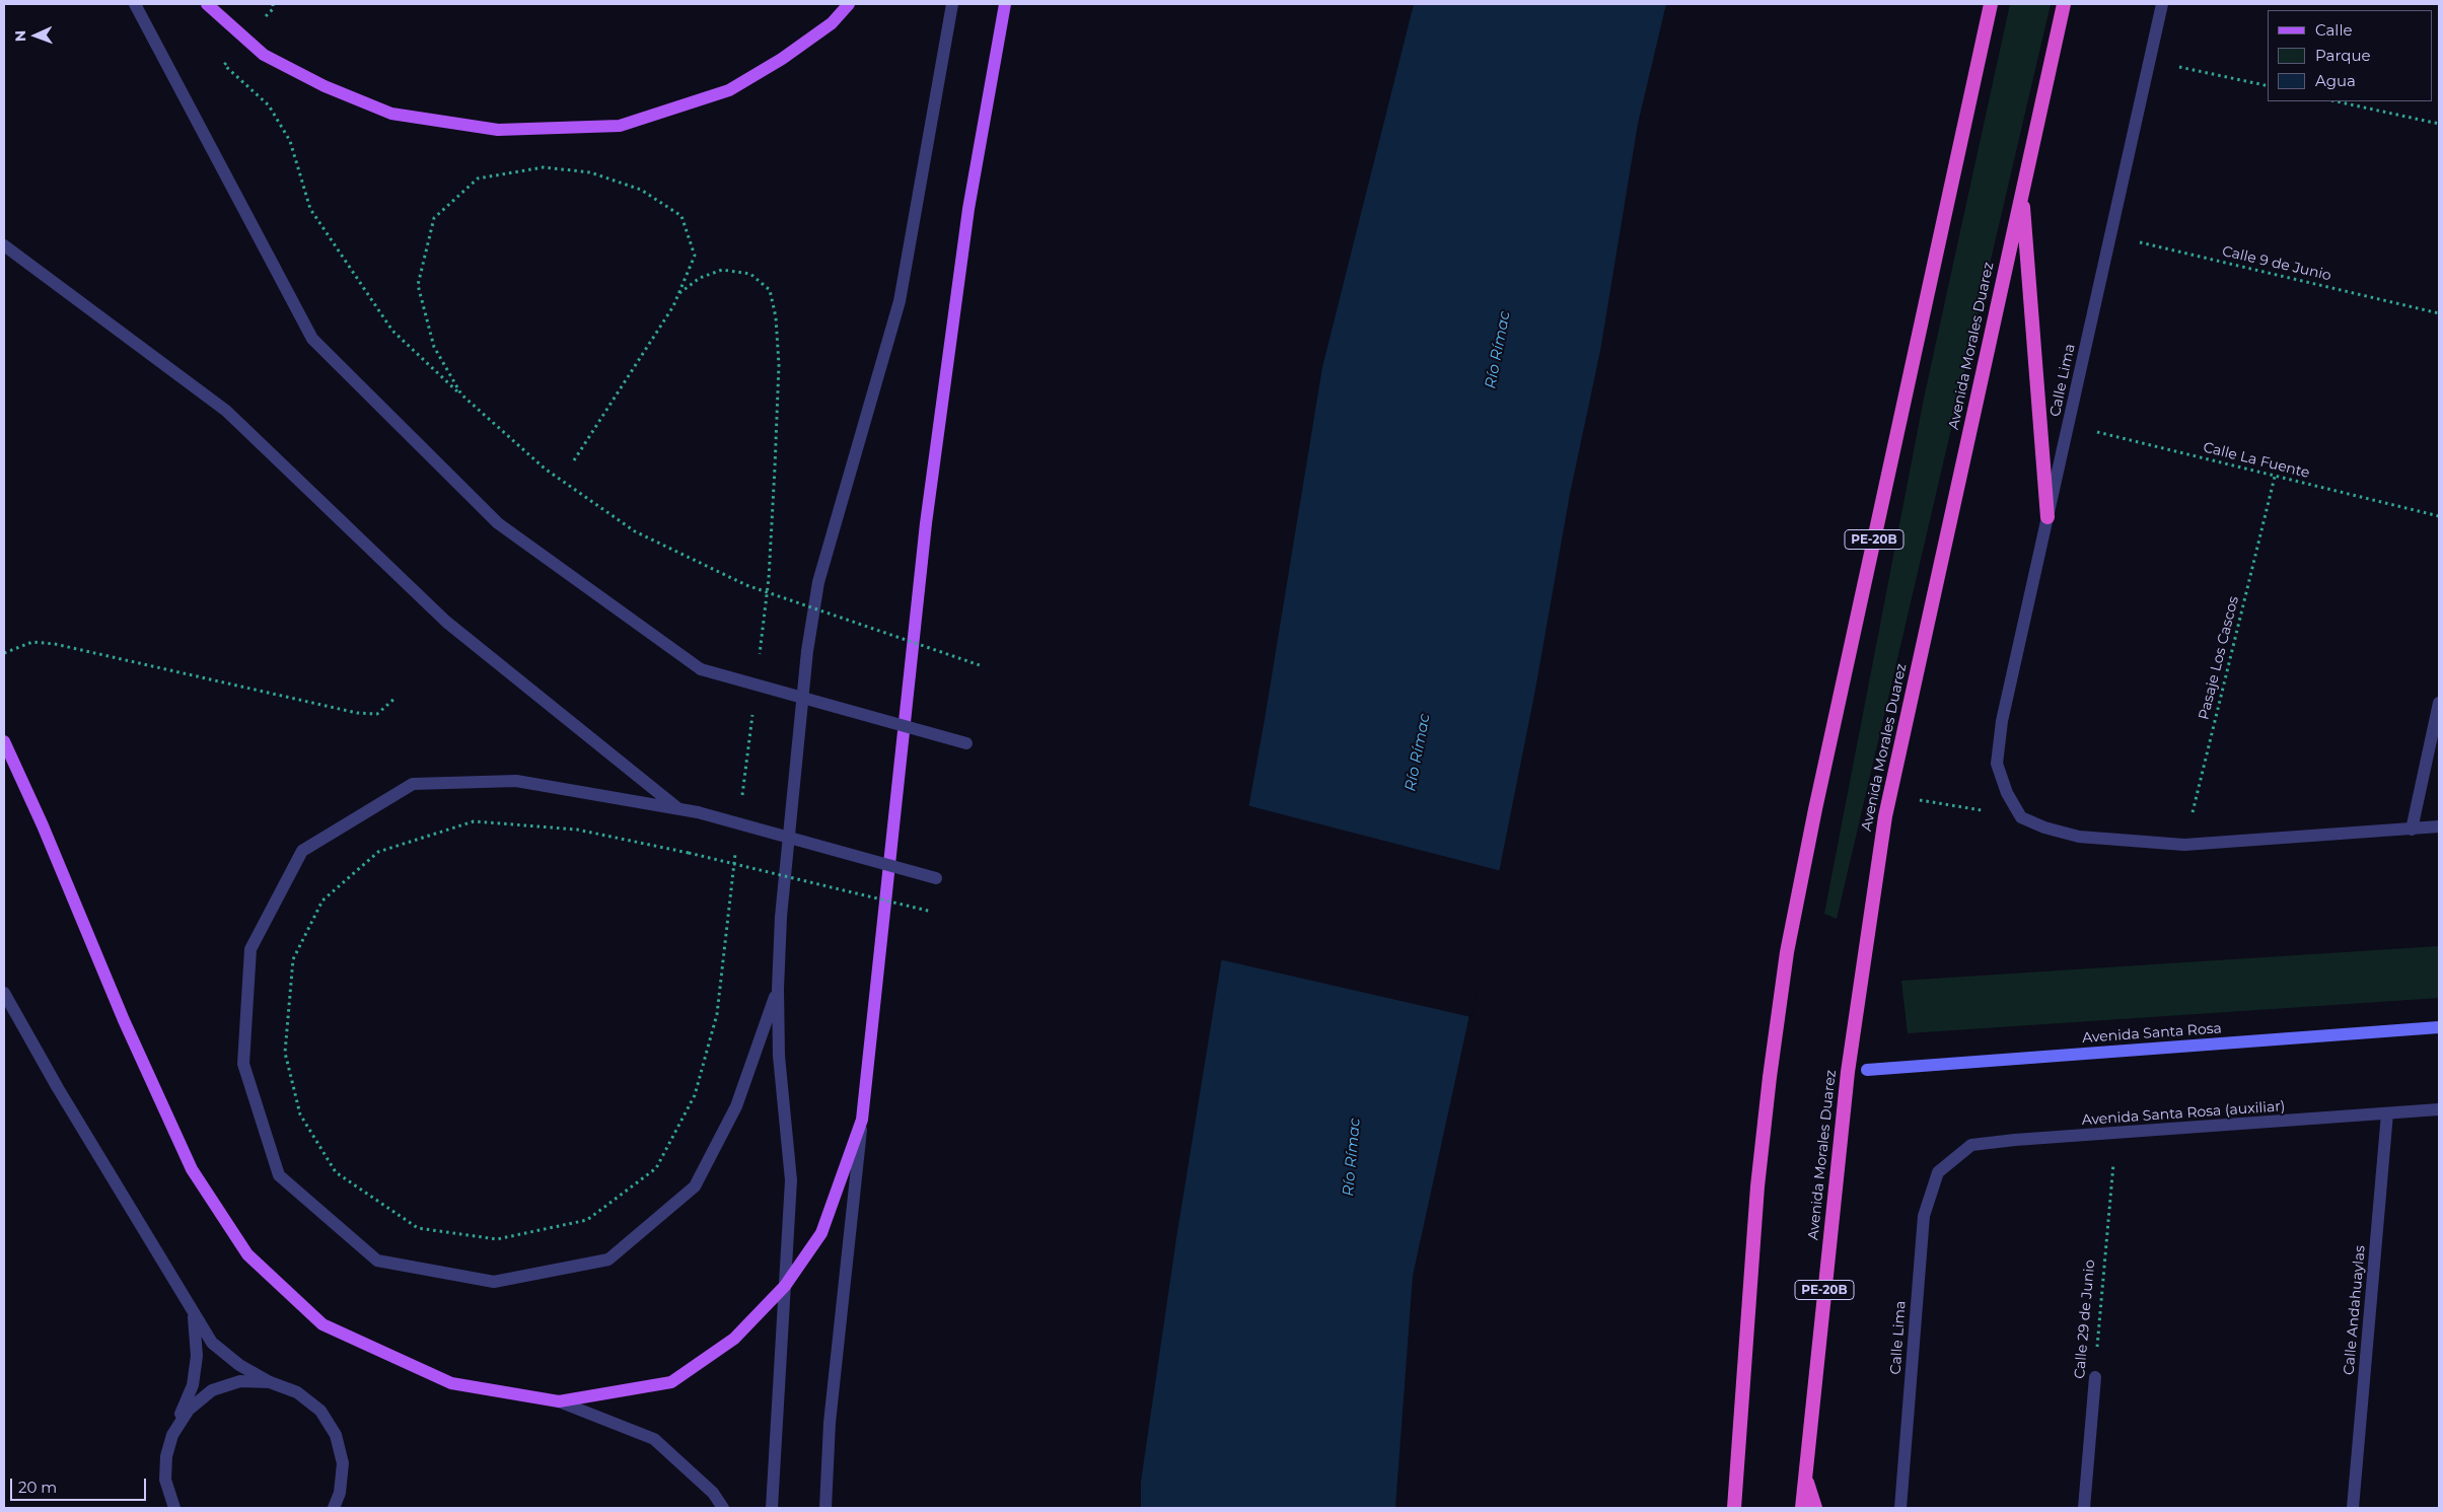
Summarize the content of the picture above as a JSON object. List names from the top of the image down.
{
  "streets": {
    "highway": ["Avenida Morales Duarez", "PE-20B"],
    "main road": ["Avenida Santa Rosa"],
    "street": [
      "Calle Lima",
      "Avenida Santa Rosa (auxiliar)",
      "Calle Andahuaylas",
      "Calle 29 de Junio"
    ],
    "path": ["Calle 9 de Junio", "Calle La Fuente", "Pasaje Los Cascos"]
  },
  "crossings": [
    ["Calle 9 de Junio", "Calle Lima"],
    ["Calle Lima", "Calle La Fuente"],
    ["Calle Lima", "Avenida Santa Rosa (auxiliar)"],
    ["Calle La Fuente", "Pasaje Los Cascos"],
    ["Avenida Santa Rosa (auxiliar)", "Calle Andahuaylas"],
    ["Avenida Santa Rosa (auxiliar)", "Calle 29 de Junio"]
  ],
  "water": ["Río Rímac"],
  "legend": ["Calle", "Parque", "Agua"],
  "scale_bar": "20 m",
  "north": "left"
}
